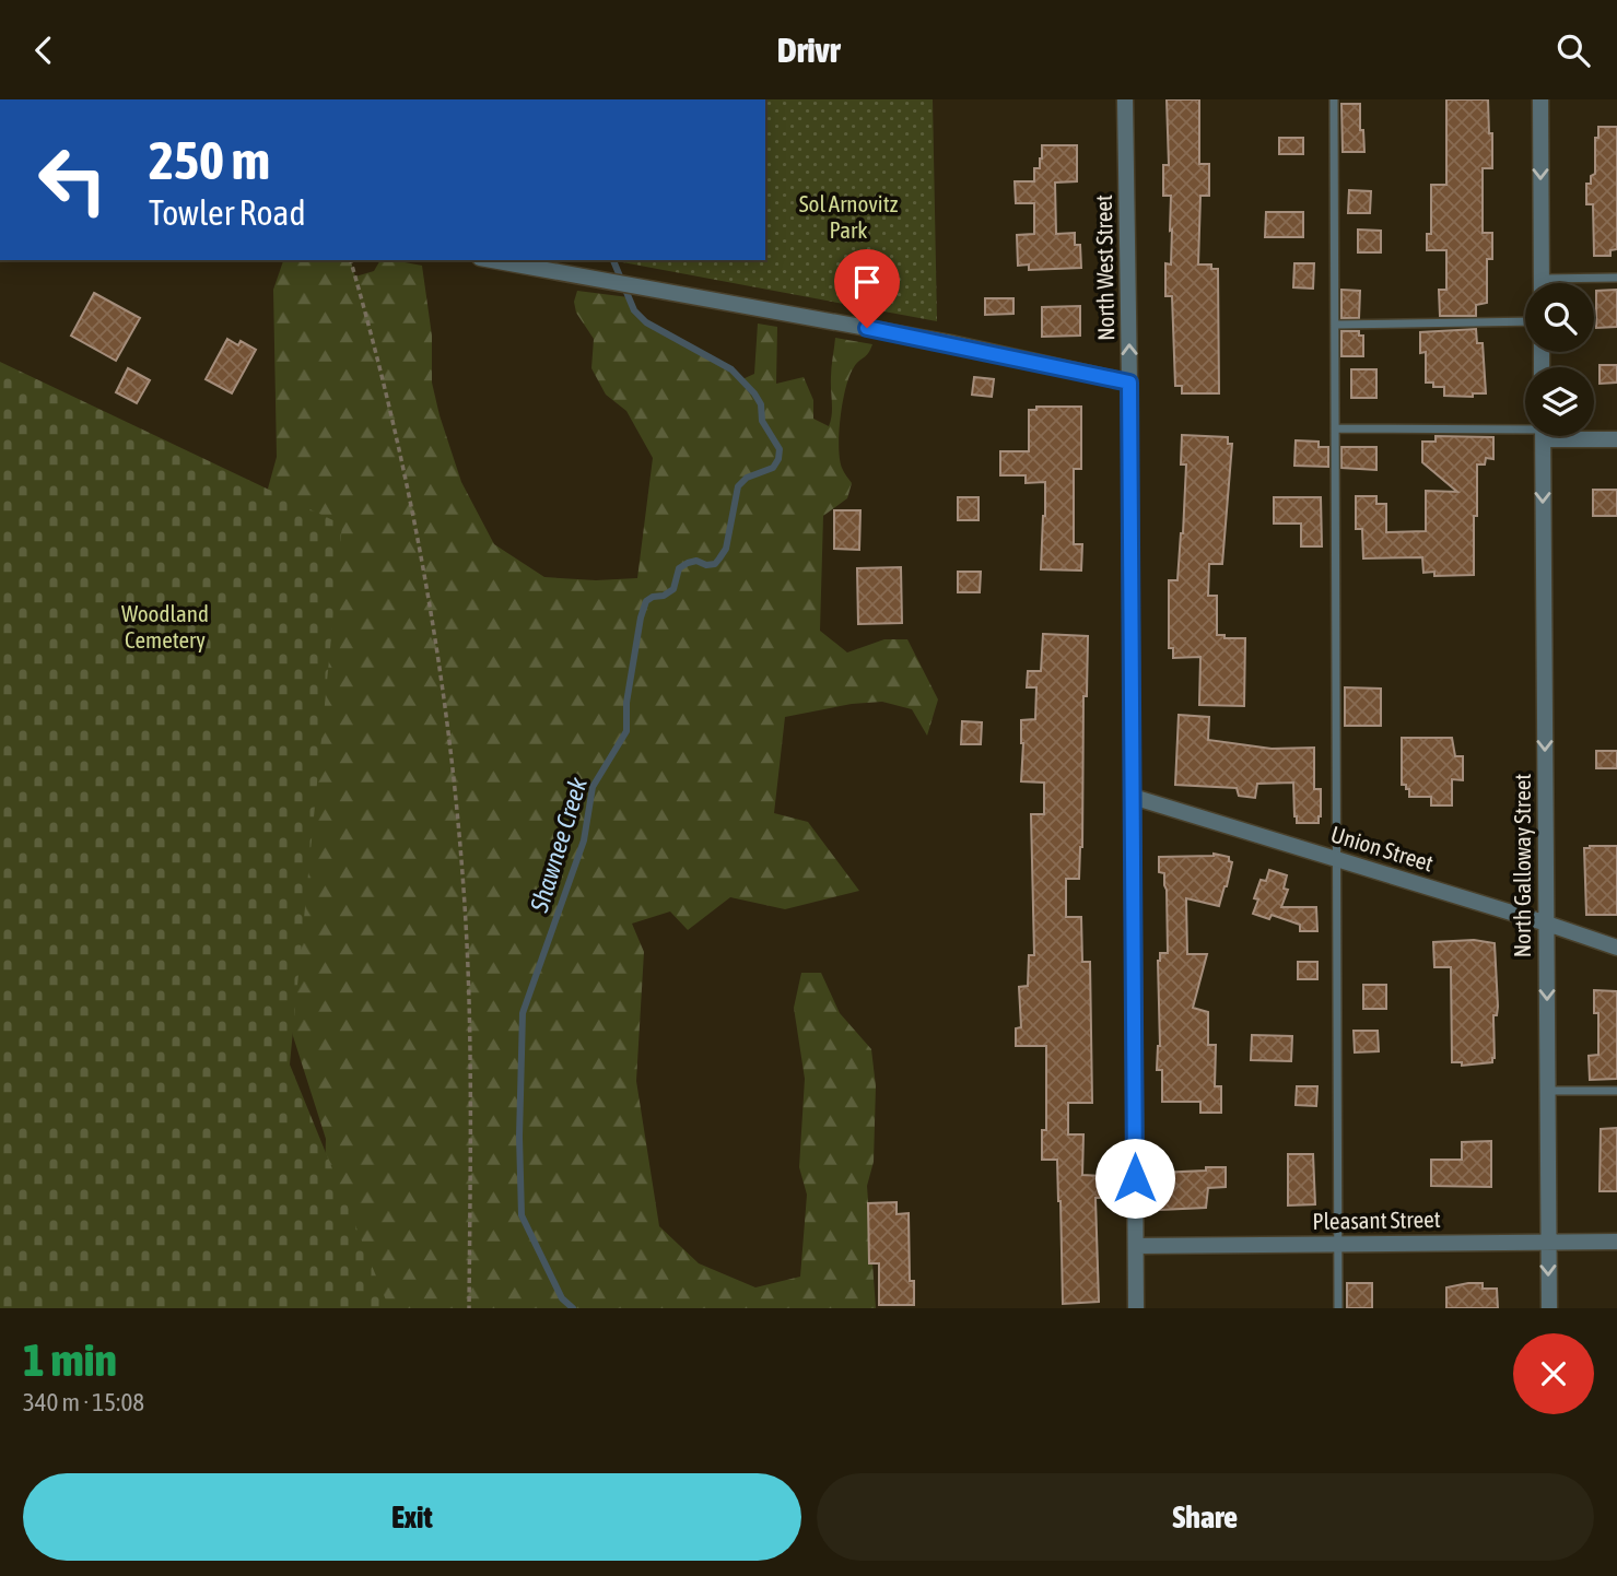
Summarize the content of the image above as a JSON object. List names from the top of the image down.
{
  "streets": {
    "street": [
      "North West Street",
      "Union Street",
      "North Galloway Street",
      "Pleasant Street"
    ]
  },
  "crossings": [
    ["North West Street", "Union Street"],
    ["North West Street", "Pleasant Street"],
    ["Union Street", "North Galloway Street"],
    ["North Galloway Street", "Pleasant Street"]
  ],
  "one_way": ["North Galloway Street"],
  "water": ["Shawnee Creek"],
  "parks": ["Sol Arnovitz Park", "Woodland Cemetery"],
  "page": {
    "header": "Drivr",
    "turn": ["250 m", "Towler Road"],
    "heading": ["1 min", "340 m · 15:08"],
    "buttons": ["Exit", "Share"]
  }
}
